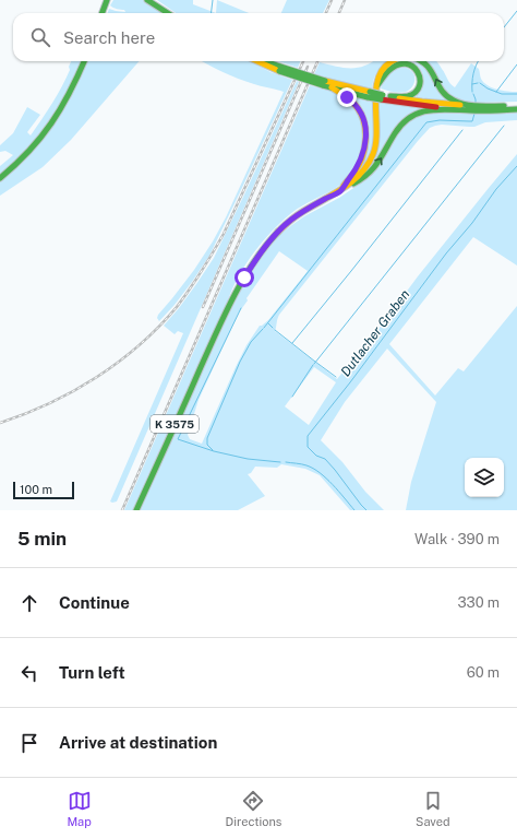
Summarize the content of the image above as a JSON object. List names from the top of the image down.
{
  "streets": {
    "main road": ["K 3575"]
  },
  "water": ["Dutlacher Graben"],
  "scale_bar": "100 m",
  "page": {
    "search": "Search here",
    "scale": "100 m",
    "heading": ["5 min", "Walk · 390 m"],
    "list": [
      ["Continue", "330 m"],
      ["Turn left", "60 m"],
      "Arrive at destination"
    ],
    "nav": ["Map", "Directions", "Saved"]
  }
}
